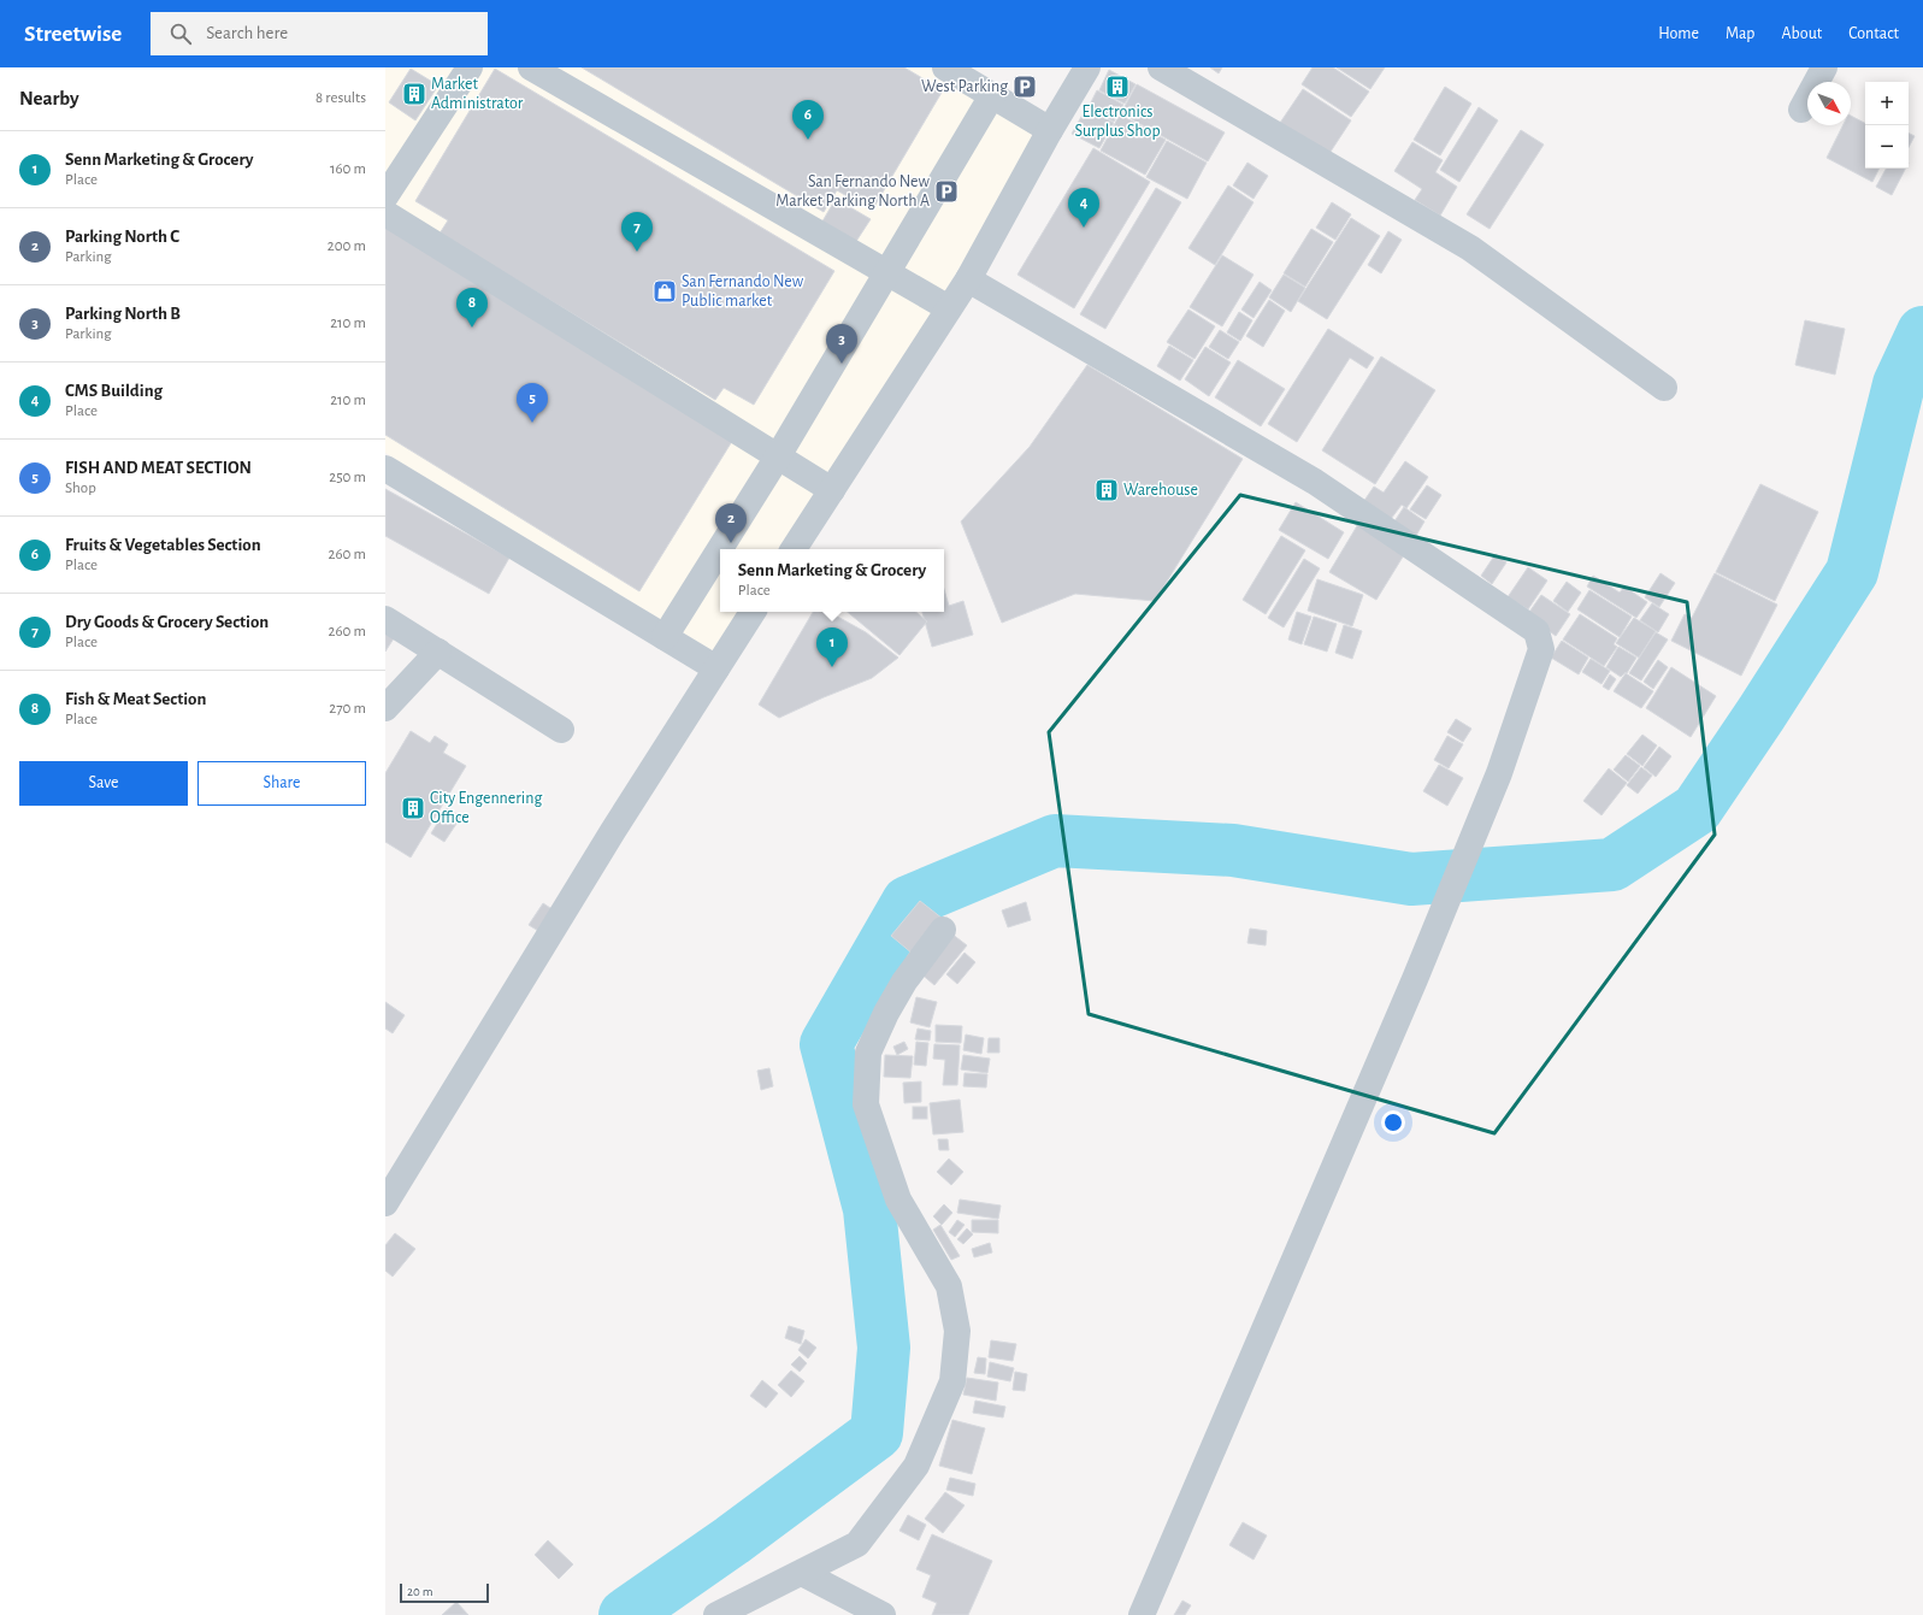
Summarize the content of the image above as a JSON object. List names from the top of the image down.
{
  "places": {
    "parking": ["West Parking", "San Fernando New Market Parking North A"],
    "building": [
      "Electronics Surplus Shop",
      "Market Administrator",
      "Warehouse",
      "City Engennering Office"
    ],
    "shop": ["San Fernando New Public market"]
  },
  "scale_bar": "20 m",
  "north": "bottom right",
  "page": {
    "header": "Streetwise",
    "search": "Search here",
    "nav": [
      "Home",
      "Map",
      "About",
      "Contact"
    ],
    "heading": ["Nearby", "8 results"],
    "map_buttons": ["+", "−"],
    "pins": [
      "6",
      "4",
      "7",
      "8",
      "3",
      "5",
      "2",
      "1"
    ],
    "list": [
      {
        "mark": "1",
        "name": "Senn Marketing & Grocery",
        "note": "Place",
        "value": "160 m"
      },
      {
        "mark": "2",
        "name": "Parking North C",
        "note": "Parking",
        "value": "200 m"
      },
      {
        "mark": "3",
        "name": "Parking North B",
        "note": "Parking",
        "value": "210 m"
      },
      {
        "mark": "4",
        "name": "CMS Building",
        "note": "Place",
        "value": "210 m"
      },
      {
        "mark": "5",
        "name": "FISH AND MEAT SECTION",
        "note": "Shop",
        "value": "250 m"
      },
      {
        "mark": "6",
        "name": "Fruits & Vegetables Section",
        "note": "Place",
        "value": "260 m"
      },
      {
        "mark": "7",
        "name": "Dry Goods & Grocery Section",
        "note": "Place",
        "value": "260 m"
      },
      {
        "mark": "8",
        "name": "Fish & Meat Section",
        "note": "Place",
        "value": "270 m"
      }
    ],
    "popup": ["Senn Marketing & Grocery", "Place"],
    "buttons": ["Save", "Share"],
    "scale": "20 m"
  }
}
